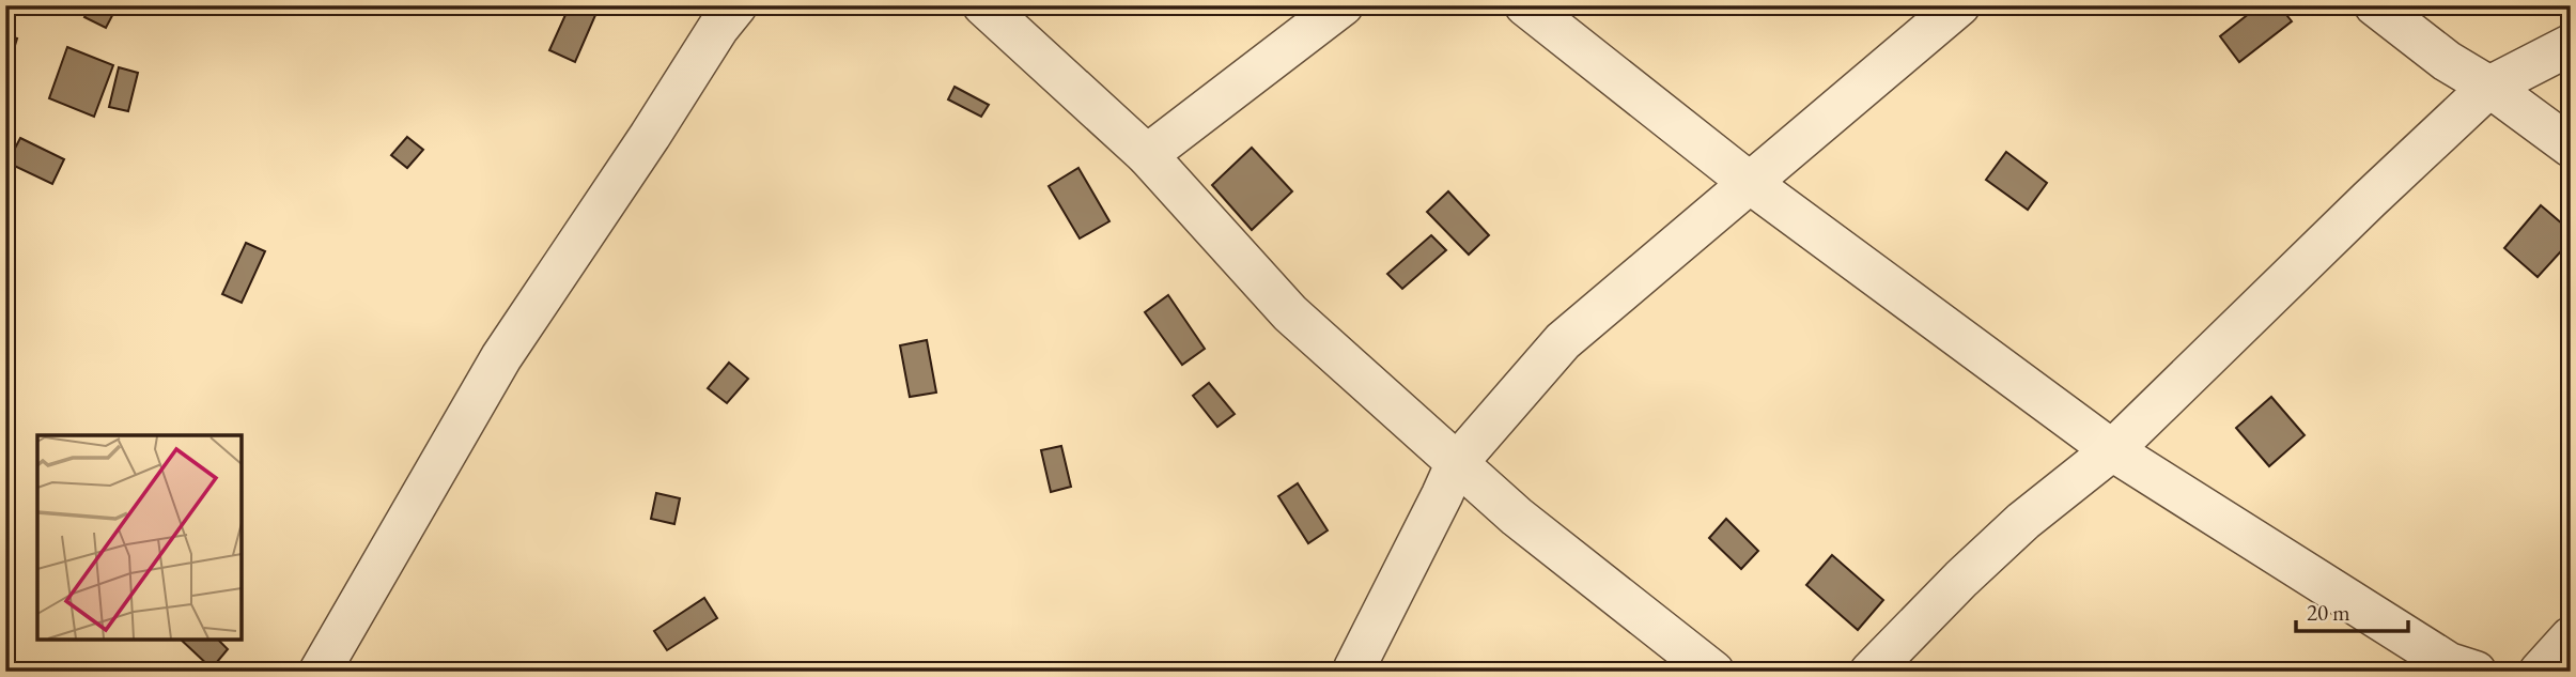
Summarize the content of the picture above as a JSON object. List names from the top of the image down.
{
  "scale_bar": "20 m"
}
